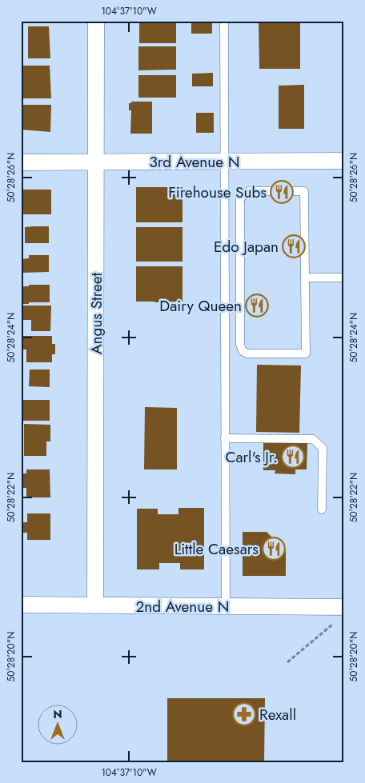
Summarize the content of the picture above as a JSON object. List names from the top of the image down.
{
  "streets": {
    "street": ["3rd Avenue N", "Angus Street", "2nd Avenue N"]
  },
  "crossings": [
    ["3rd Avenue N", "Angus Street"],
    ["Angus Street", "2nd Avenue N"]
  ],
  "places": {
    "restaurant": [
      "Firehouse Subs",
      "Edo Japan",
      "Dairy Queen",
      "Carl's Jr.",
      "Little Caesars"
    ],
    "pharmacy": ["Rexall"]
  },
  "north": "top",
  "coordinates": [
    "104°37'10\"W",
    "50°28'26\"N",
    "50°28'24\"N",
    "50°28'22\"N",
    "50°28'20\"N"
  ]
}
